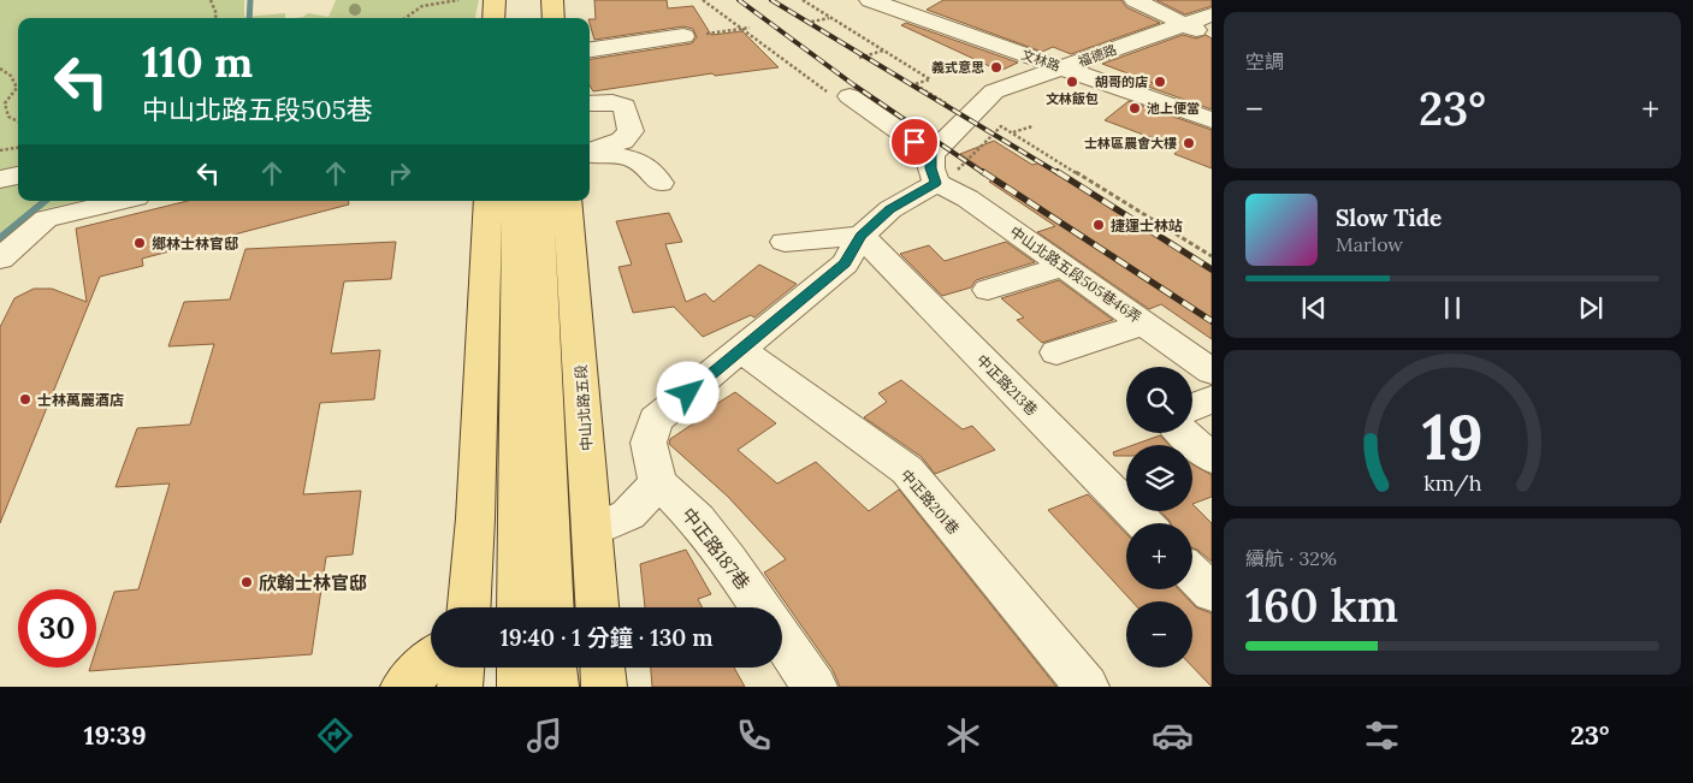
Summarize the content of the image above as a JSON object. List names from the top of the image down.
{
  "streets": {
    "main road": ["中山北路五段"],
    "street": [
      "福德路",
      "文林路",
      "中山北路五段505巷46弄",
      "中正路213巷",
      "中正路201巷",
      "中正路187巷"
    ]
  },
  "crossings": [
    ["福德路", "文林路"],
    ["福德路", "中山北路五段505巷46弄"],
    ["福德路", "中正路213巷"],
    ["福德路", "中正路201巷"],
    ["福德路", "中正路187巷"]
  ],
  "places": [
    "義式意思",
    "文林飯包",
    "胡哥的店",
    "池上便當",
    "士林區農會大樓",
    "捷運士林站",
    "鄉林士林官邸",
    "士林萬麗酒店",
    "欣翰士林官邸"
  ],
  "page": {
    "tile": [
      "空調",
      ["續航 · 32%", "160 km"]
    ],
    "turn": ["110 m", "中山北路五段505巷"],
    "heat": ["−", "23°", "+"],
    "song": ["Slow Tide", "Marlow"],
    "map_buttons": ["+", "−"],
    "limit": "30",
    "trip": "19:40 · 1 分鐘 · 130 m",
    "tabs": ["19:39", "23°"],
    "gauge": ["19", "km/h"]
  }
}
